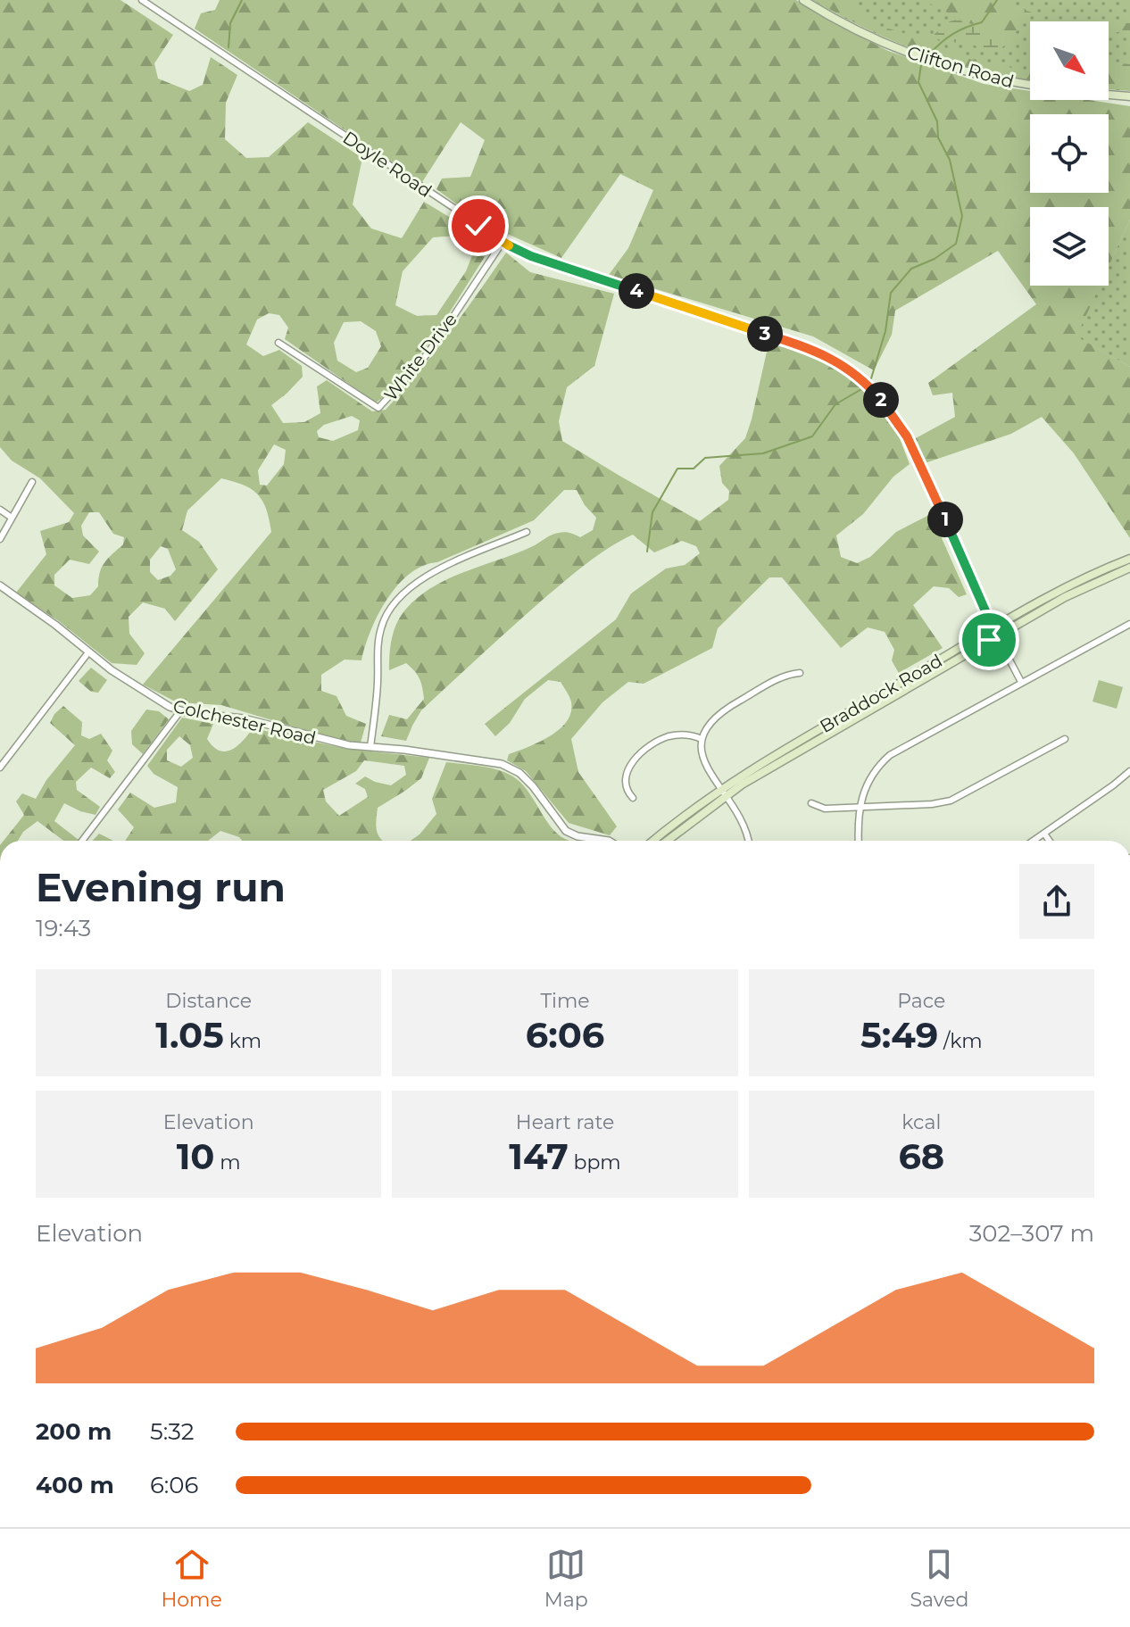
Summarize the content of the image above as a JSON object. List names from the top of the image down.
{
  "streets": {
    "main road": ["Clifton Road", "Braddock Road"],
    "street": ["Doyle Road", "White Drive", "Colchester Road"]
  },
  "crossings": [
    ["Doyle Road", "White Drive"],
    ["Doyle Road", "Braddock Road"]
  ],
  "north": "bottom right",
  "page": {
    "pins": [
      "4",
      "3",
      "2",
      "1"
    ],
    "heading": ["Evening run", "19:43"],
    "stats": [
      ["Distance", "1.05 km"],
      ["Time", "6:06"],
      ["Pace", "5:49 /km"],
      ["Elevation", "10 m"],
      ["Heart rate", "147 bpm"],
      ["kcal", "68"]
    ],
    "chart": ["Elevation", "302–307 m"],
    "list": [
      {
        "name": "200 m",
        "note": "5:32"
      },
      {
        "name": "400 m",
        "note": "6:06"
      }
    ],
    "tabs": ["Home", "Map", "Saved"]
  }
}
